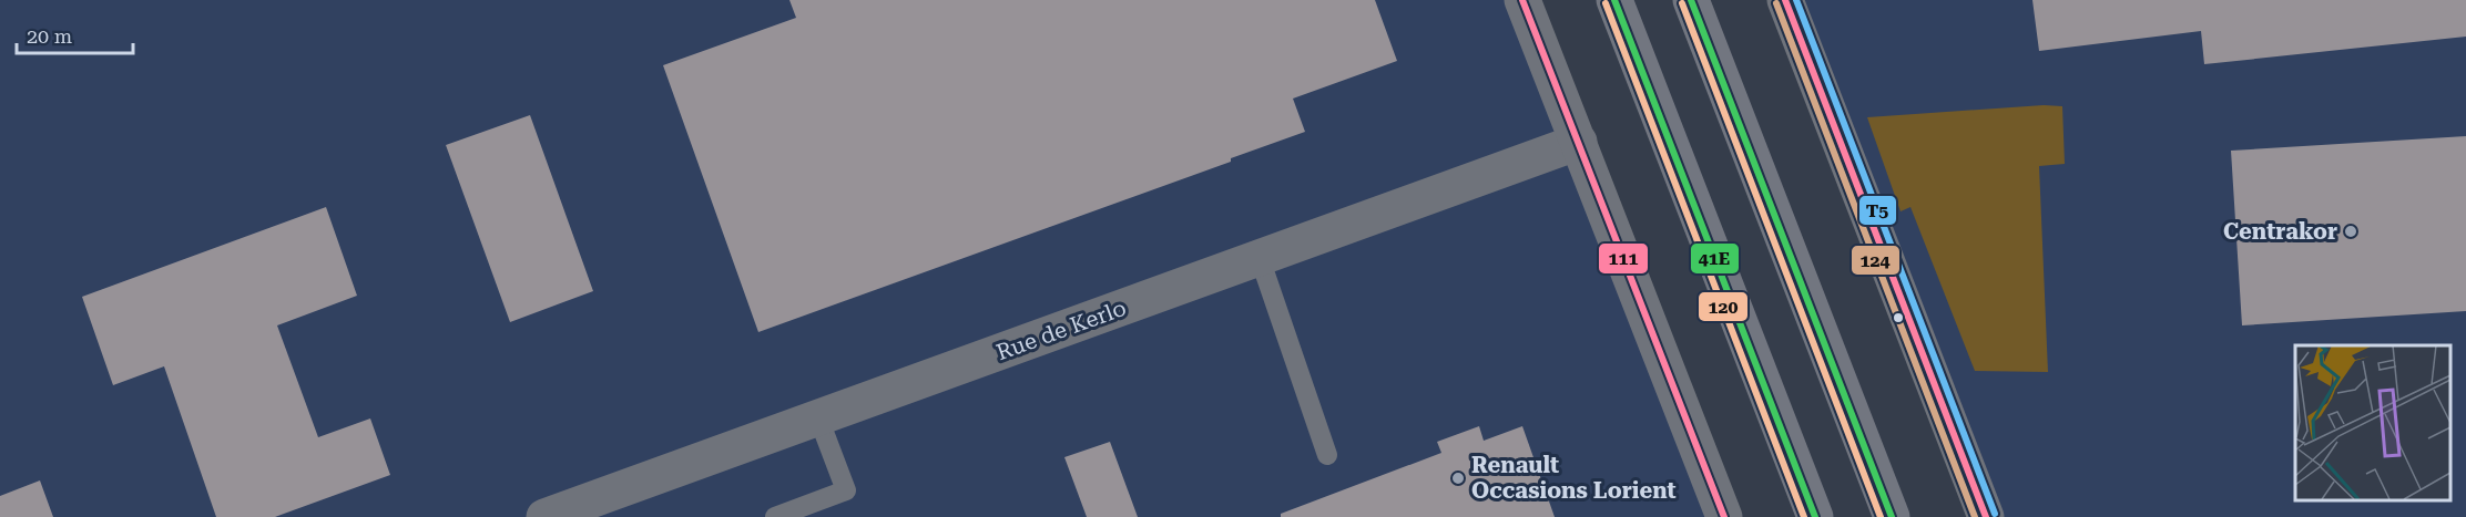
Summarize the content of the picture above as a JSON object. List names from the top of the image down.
{
  "streets": {
    "street": ["Rue de Kerlo"]
  },
  "places": ["Centrakor", "Renault Occasions Lorient"],
  "lines": [
    "transit line 111",
    "transit line T5",
    "transit line 41E",
    "transit line 124",
    "transit line 120"
  ],
  "scale_bar": "20 m"
}
